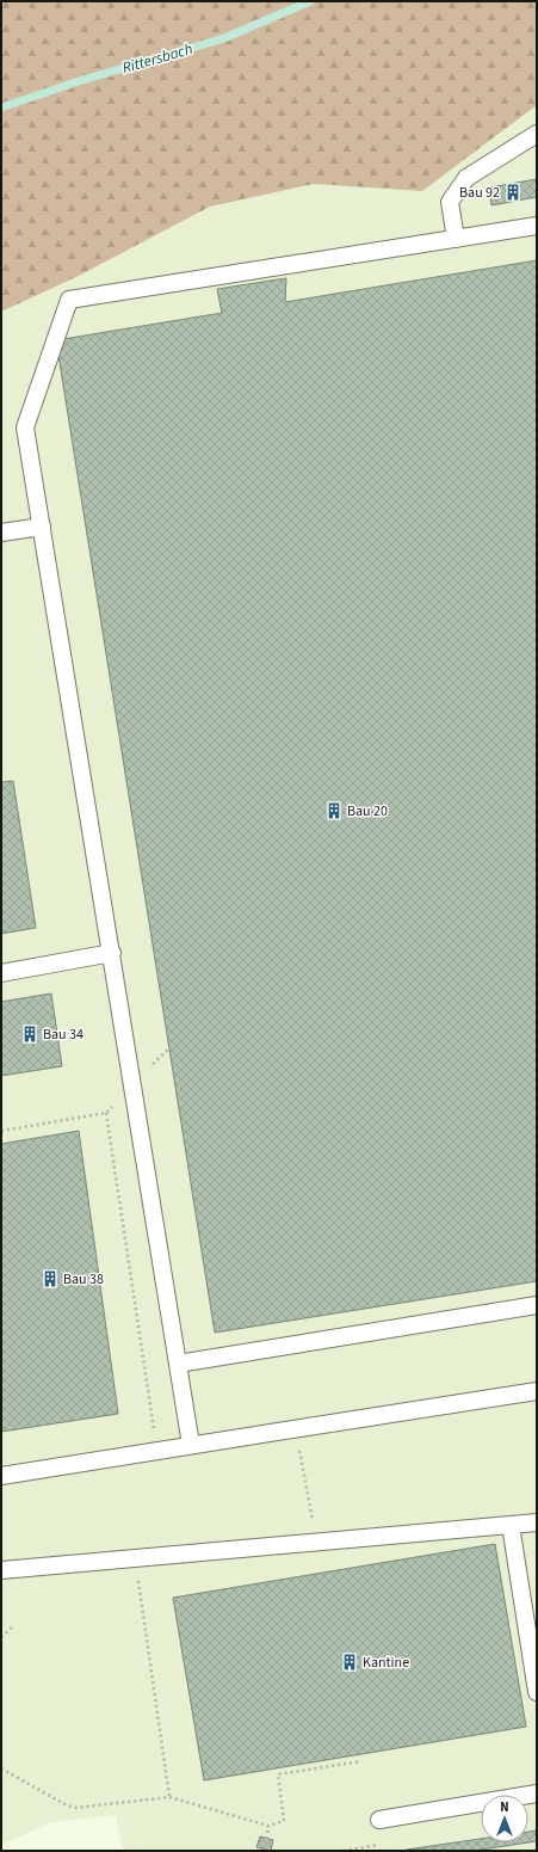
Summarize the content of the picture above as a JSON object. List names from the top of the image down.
{
  "water": ["Rittersbach"],
  "places": {
    "building": [
      "Bau 92",
      "Bau 20",
      "Bau 34",
      "Bau 38",
      "Kantine"
    ]
  },
  "north": "top"
}
